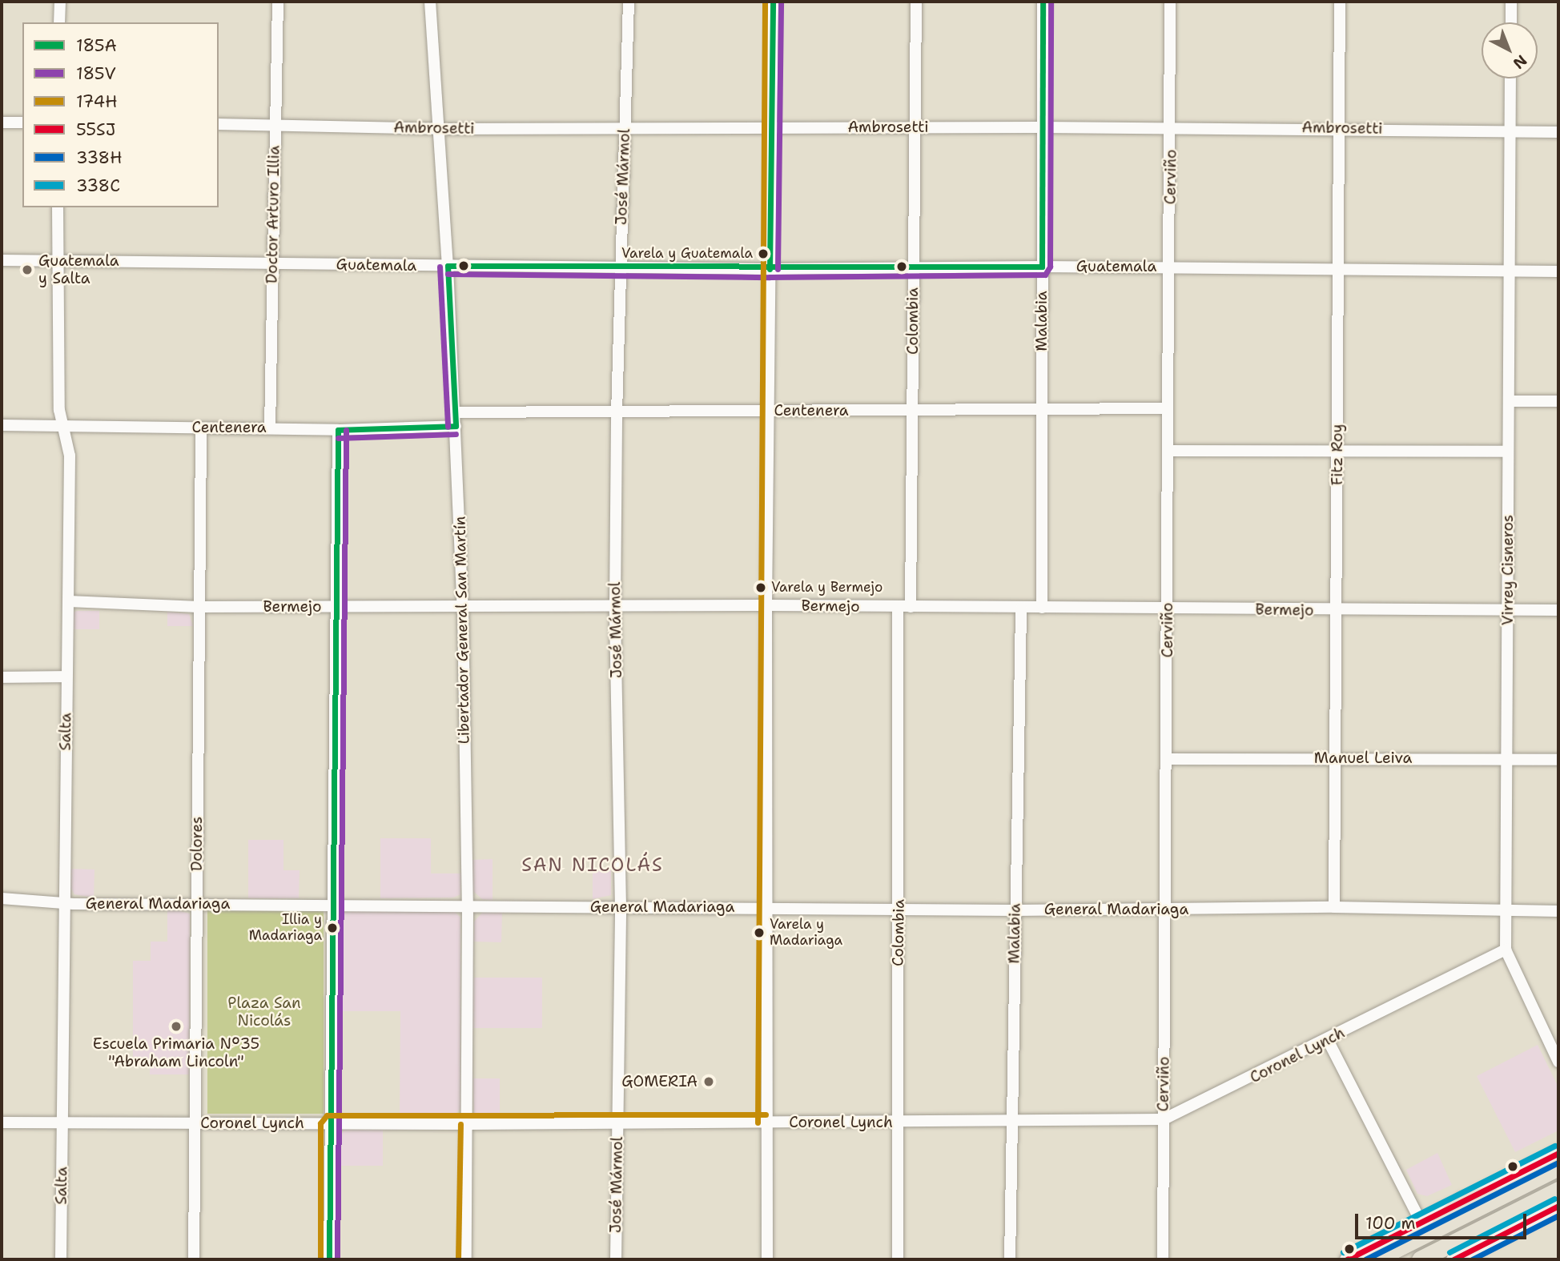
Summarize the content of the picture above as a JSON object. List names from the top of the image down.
{
  "streets": {
    "street": [
      "Ambrosetti",
      "José Mármol",
      "Cerviño",
      "Doctor Arturo Illia",
      "Guatemala",
      "Colombia",
      "Malabia",
      "Centenera",
      "Fitz Roy",
      "Virrey Cisneros",
      "Bermejo",
      "Libertador General San Martín",
      "Salta",
      "Manuel Leiva",
      "Dolores",
      "General Madariaga",
      "Coronel Lynch"
    ]
  },
  "crossings": [
    ["Ambrosetti", "José Mármol"],
    ["Ambrosetti", "Cerviño"],
    ["Ambrosetti", "Doctor Arturo Illia"],
    ["Ambrosetti", "Colombia"],
    ["Ambrosetti", "Malabia"],
    ["Ambrosetti", "Fitz Roy"],
    ["Ambrosetti", "Virrey Cisneros"],
    ["Ambrosetti", "Libertador General San Martín"],
    ["José Mármol", "Guatemala"],
    ["José Mármol", "Centenera"],
    ["José Mármol", "Bermejo"],
    ["José Mármol", "General Madariaga"],
    ["José Mármol", "Coronel Lynch"],
    ["Cerviño", "Guatemala"],
    ["Cerviño", "Centenera"],
    ["Cerviño", "Bermejo"],
    ["Cerviño", "Manuel Leiva"],
    ["Cerviño", "General Madariaga"],
    ["Cerviño", "Coronel Lynch"],
    ["Doctor Arturo Illia", "Guatemala"],
    ["Doctor Arturo Illia", "Centenera"],
    ["Guatemala", "Colombia"],
    ["Guatemala", "Malabia"],
    ["Guatemala", "Fitz Roy"],
    ["Guatemala", "Virrey Cisneros"],
    ["Guatemala", "Libertador General San Martín"],
    ["Guatemala", "Salta"],
    ["Colombia", "Centenera"],
    ["Colombia", "Bermejo"],
    ["Colombia", "General Madariaga"],
    ["Colombia", "Coronel Lynch"],
    ["Malabia", "Centenera"],
    ["Malabia", "Bermejo"],
    ["Malabia", "General Madariaga"],
    ["Malabia", "Coronel Lynch"],
    ["Centenera", "Libertador General San Martín"],
    ["Centenera", "Salta"],
    ["Centenera", "Dolores"],
    ["Fitz Roy", "Bermejo"],
    ["Fitz Roy", "Manuel Leiva"],
    ["Fitz Roy", "General Madariaga"],
    ["Virrey Cisneros", "Bermejo"],
    ["Virrey Cisneros", "Manuel Leiva"],
    ["Virrey Cisneros", "General Madariaga"],
    ["Virrey Cisneros", "Coronel Lynch"],
    ["Bermejo", "Libertador General San Martín"],
    ["Bermejo", "Salta"],
    ["Bermejo", "Dolores"],
    ["Libertador General San Martín", "General Madariaga"],
    ["Libertador General San Martín", "Coronel Lynch"],
    ["Salta", "General Madariaga"],
    ["Salta", "Coronel Lynch"],
    ["Dolores", "General Madariaga"],
    ["Dolores", "Coronel Lynch"]
  ],
  "districts": ["SAN NICOLÁS"],
  "parks": ["Plaza San Nicolás"],
  "places": [
    "Varela y Guatemala",
    "Guatemala y Salta",
    "Varela y Bermejo",
    "Illia y Madariaga",
    "Varela y Madariaga",
    "Escuela Primaria N°35 \"Abraham Lincoln\"",
    "GOMERIA"
  ],
  "lines": [
    "transit line 185A",
    "transit line 185V",
    "transit line 174H",
    "transit line 338C",
    "transit line 55SJ",
    "transit line 338H"
  ],
  "legend": [
    "185A",
    "185V",
    "174H",
    "55SJ",
    "338H",
    "338C"
  ],
  "scale_bar": "100 m",
  "north": "bottom right"
}
